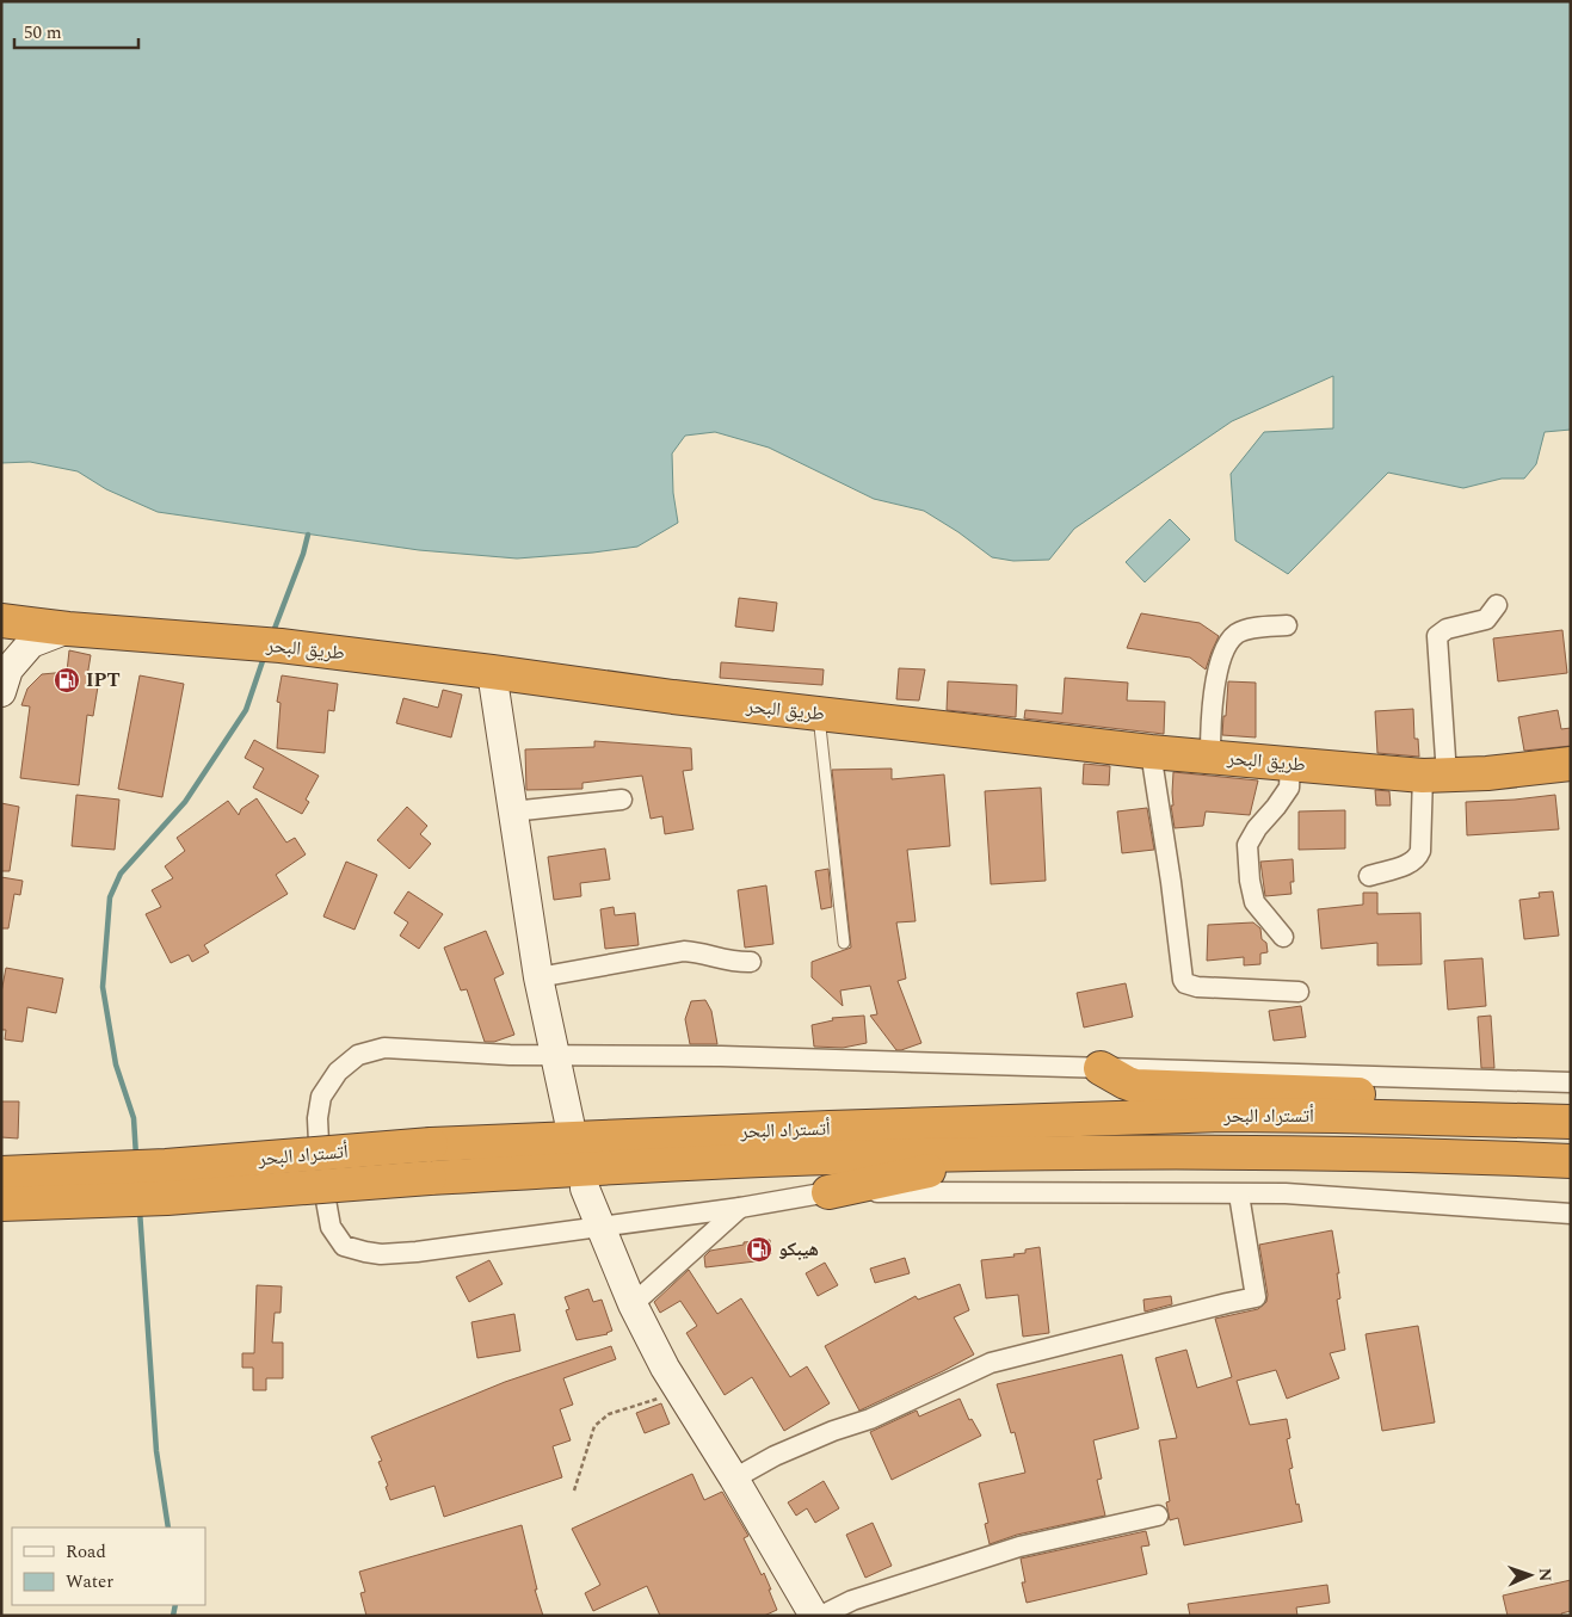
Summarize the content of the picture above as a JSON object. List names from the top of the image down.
{
  "streets": {
    "highway": ["طريق البحر", "أتستراد البحر"]
  },
  "places": {
    "fuel station": ["IPT", "هيبكو"]
  },
  "legend": ["Road", "Water"],
  "scale_bar": "50 m",
  "north": "right"
}
